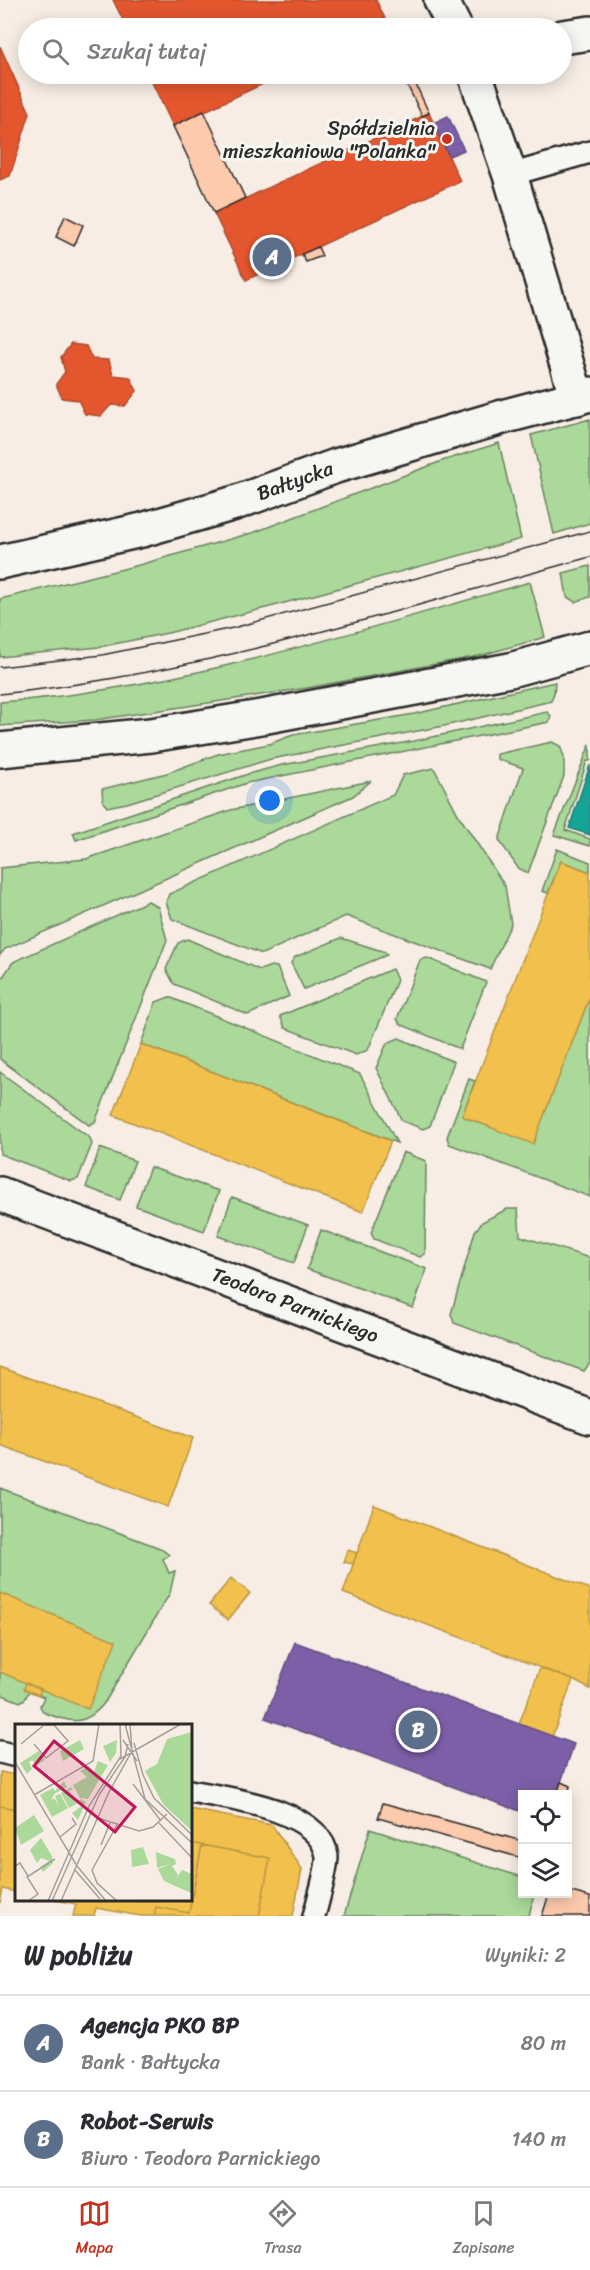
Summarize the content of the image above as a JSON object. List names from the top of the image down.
{
  "streets": {
    "main road": ["Bałtycka", "Teodora Parnickiego"]
  },
  "places": ["Spółdzielnia mieszkaniowa \"Polanka\""],
  "page": {
    "search": "Szukaj tutaj",
    "pins": ["A", "B"],
    "heading": ["W pobliżu", "Wyniki: 2"],
    "list": [
      {
        "mark": "A",
        "name": "Agencja PKO BP",
        "note": "Bank · Bałtycka",
        "value": "80 m"
      },
      {
        "mark": "B",
        "name": "Robot-Serwis",
        "note": "Biuro · Teodora Parnickiego",
        "value": "140 m"
      }
    ],
    "nav": ["Mapa", "Trasa", "Zapisane"]
  }
}
